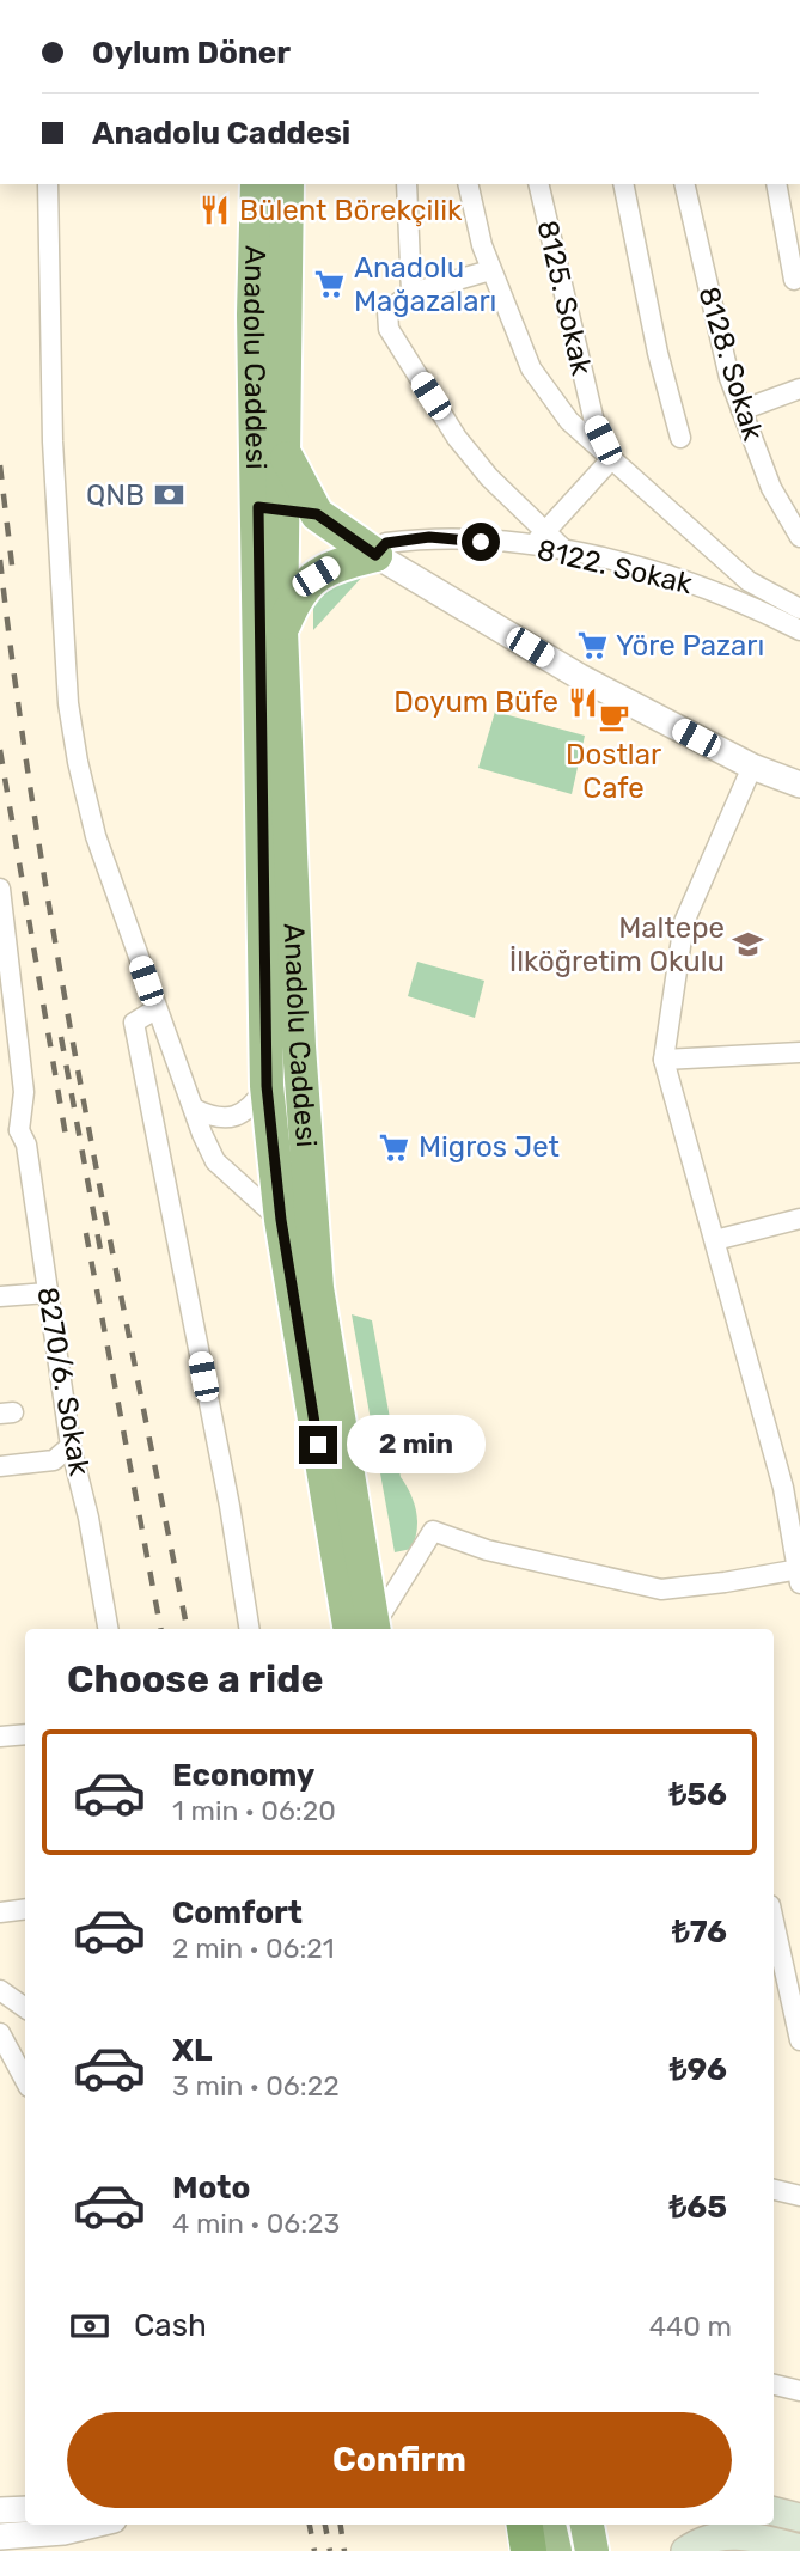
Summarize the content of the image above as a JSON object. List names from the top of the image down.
{
  "streets": {
    "highway": ["Anadolu Caddesi"],
    "street": [
      "8125. Sokak",
      "8128. Sokak",
      "8122. Sokak",
      "8270/6. Sokak"
    ]
  },
  "places": {
    "restaurant": ["Bülent Börekçilik", "Doyum Büfe"],
    "supermarket": ["Anadolu Mağazaları", "Yöre Pazarı", "Migros Jet"],
    "bank": ["QNB"],
    "cafe": ["Dostlar Cafe"],
    "school or university": ["Maltepe İlköğretim Okulu"]
  },
  "page": {
    "banner": ["Oylum Döner", "Anadolu Caddesi"],
    "bubble": "2 min",
    "heading": "Choose a ride",
    "list": [
      {
        "name": "Economy",
        "note": "1 min · 06:20",
        "value": "₺56"
      },
      {
        "name": "Comfort",
        "note": "2 min · 06:21",
        "value": "₺76"
      },
      {
        "name": "XL",
        "note": "3 min · 06:22",
        "value": "₺96"
      },
      {
        "name": "Moto",
        "note": "4 min · 06:23",
        "value": "₺65"
      }
    ],
    "pay": ["Cash", "440 m"],
    "buttons": "Confirm"
  }
}
